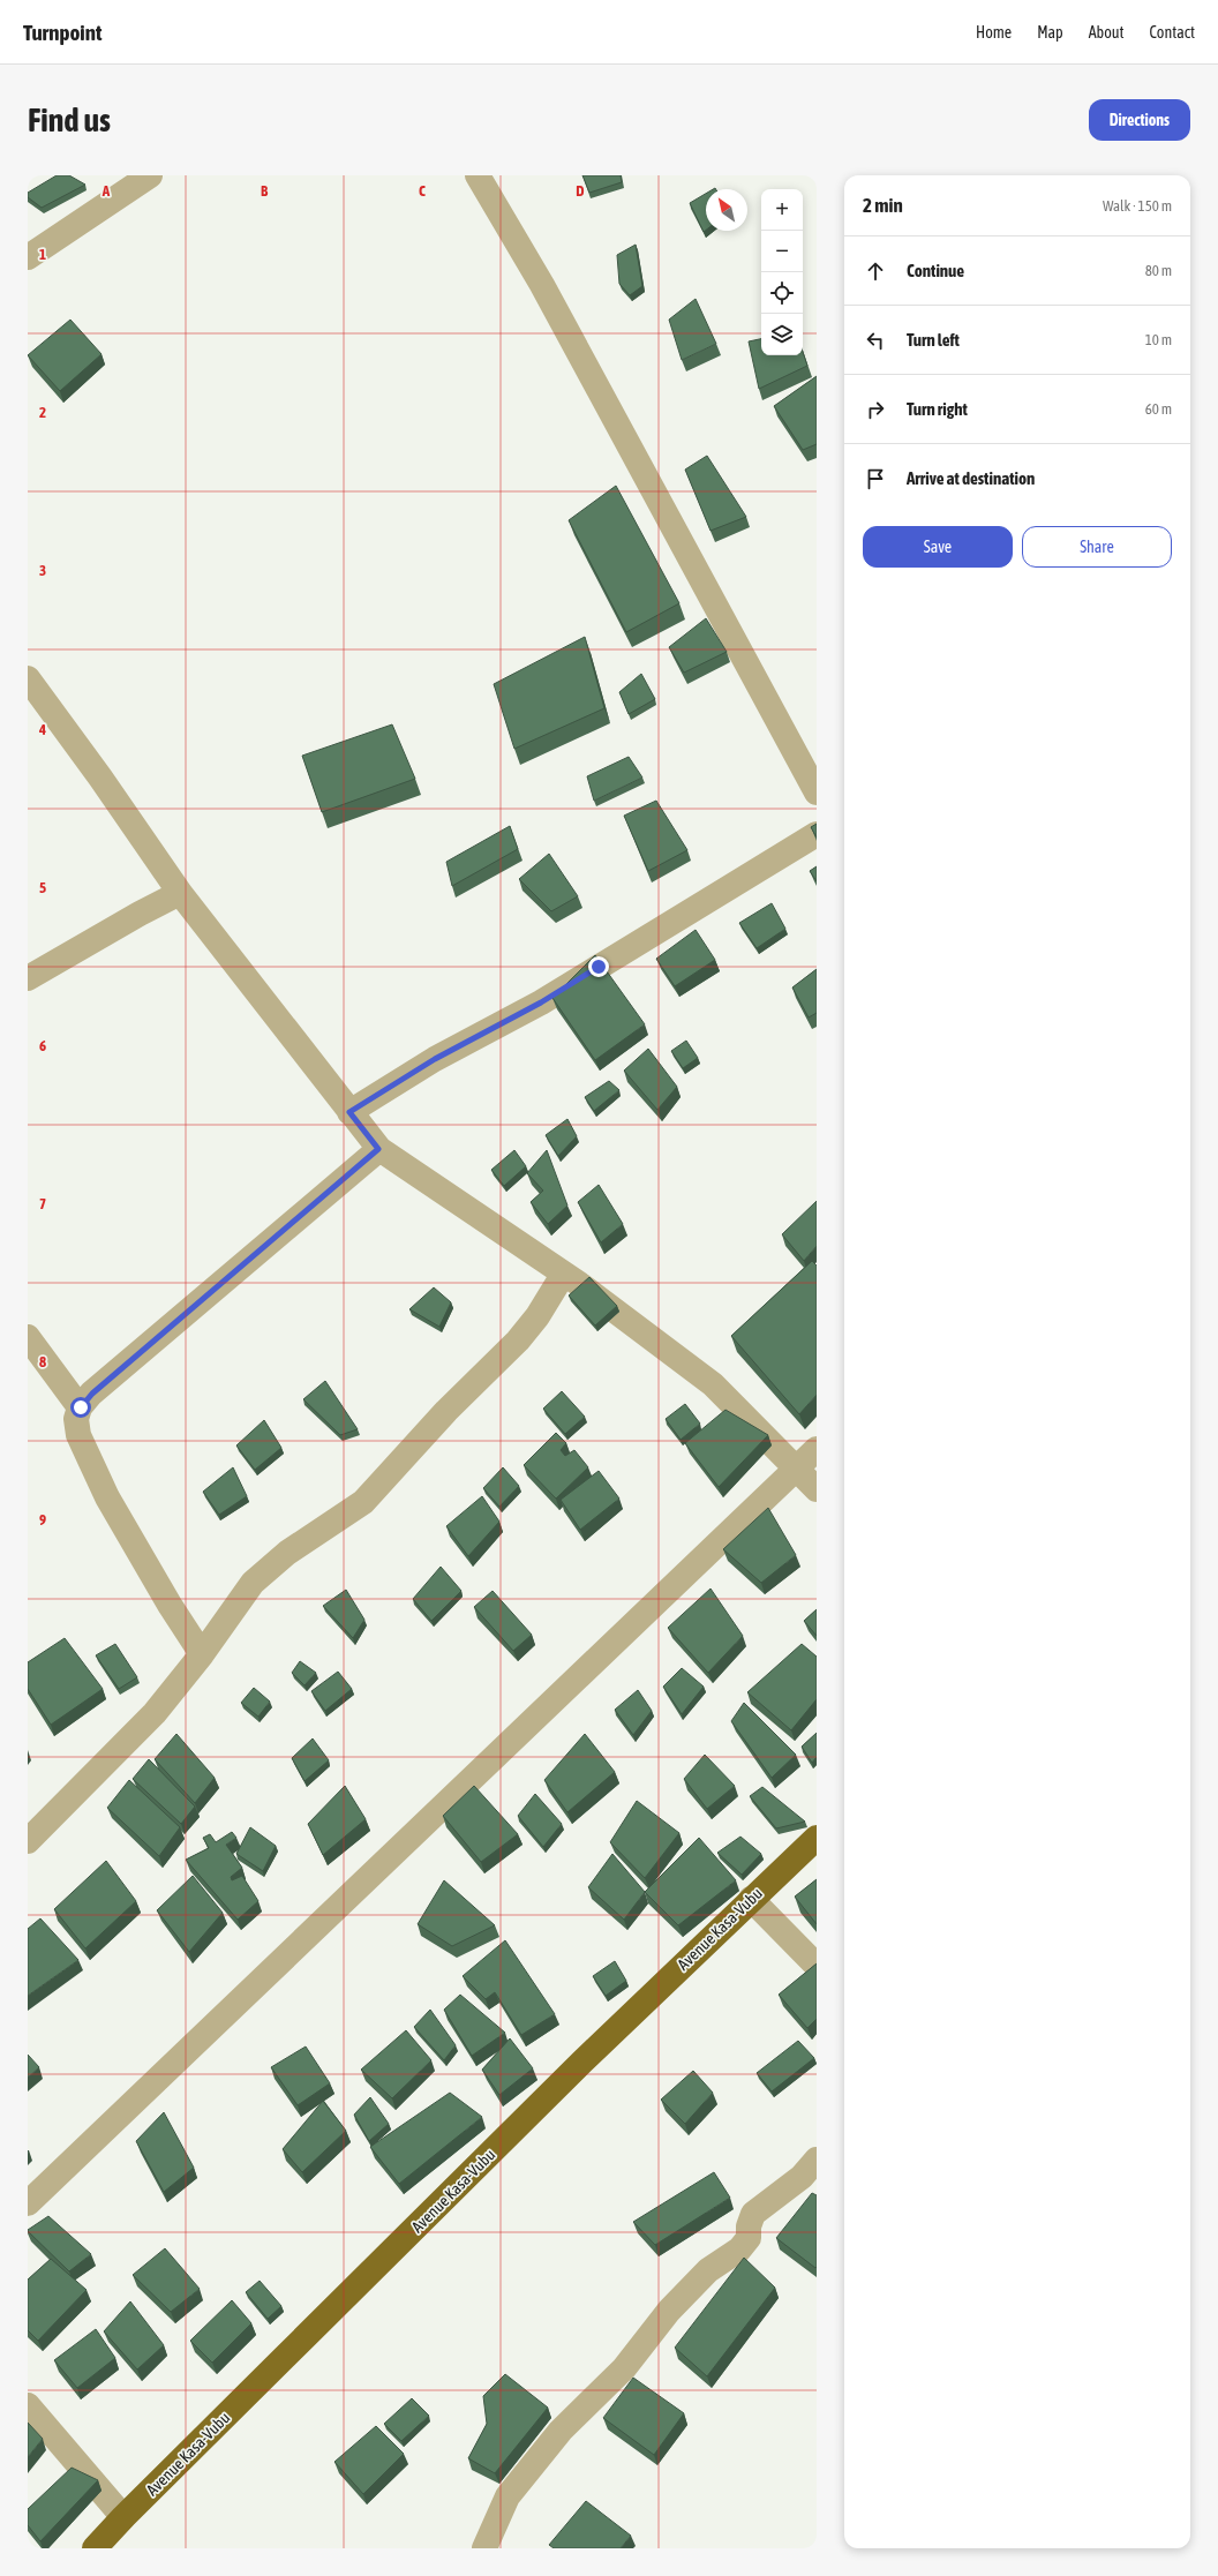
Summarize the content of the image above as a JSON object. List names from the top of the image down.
{
  "streets": {
    "highway": ["Avenue Kasa-Vubu"]
  },
  "north": "top left",
  "page": {
    "header": "Turnpoint",
    "nav": [
      "Home",
      "Map",
      "About",
      "Contact"
    ],
    "buttons": [
      "Directions",
      ["Save", "Share"]
    ],
    "title": "Find us",
    "heading": ["2 min", "Walk · 150 m"],
    "map_buttons": ["+", "−"],
    "list": [
      ["Continue", "80 m"],
      ["Turn left", "10 m"],
      ["Turn right", "60 m"],
      "Arrive at destination"
    ]
  },
  "grid": {
    "columns": [
      "A",
      "B",
      "C",
      "D"
    ],
    "rows": [
      "1",
      "2",
      "3",
      "4",
      "5",
      "6",
      "7",
      "8",
      "9"
    ]
  }
}
